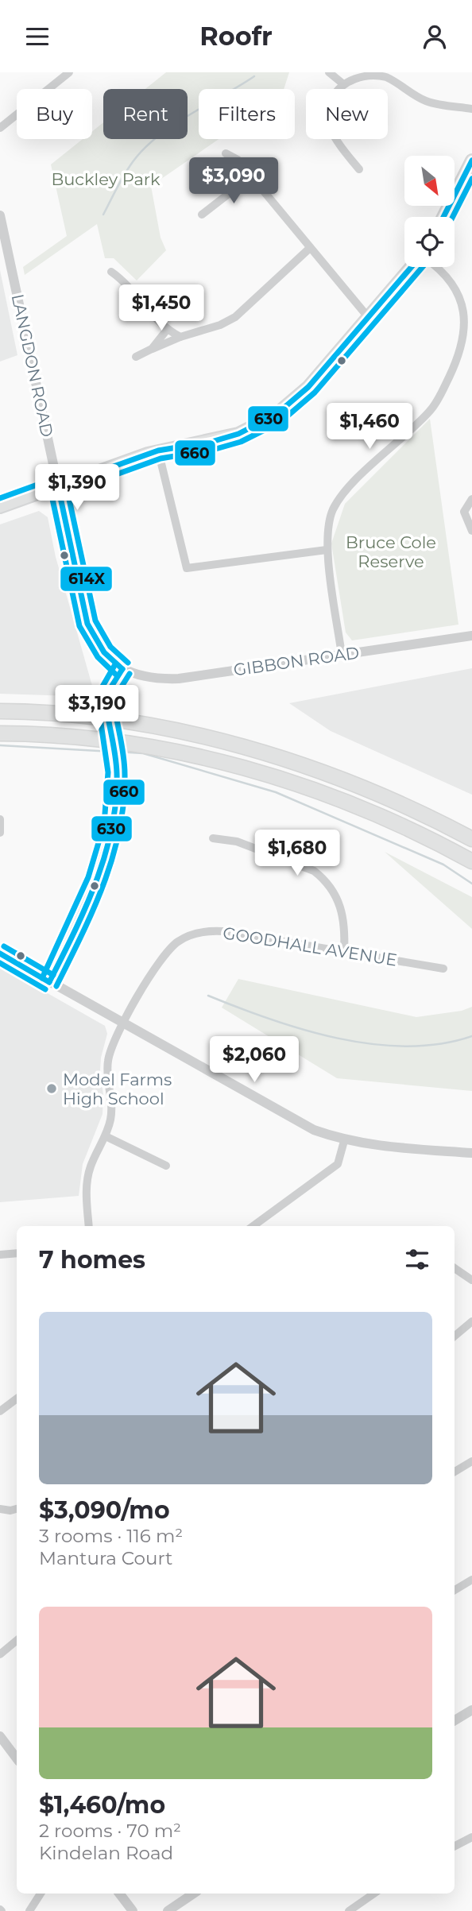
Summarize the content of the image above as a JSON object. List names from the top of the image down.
{
  "streets": {
    "street": ["LANGDON ROAD", "GIBBON ROAD", "GOODHALL AVENUE"]
  },
  "crossings": [
    ["LANGDON ROAD", "GIBBON ROAD"]
  ],
  "parks": ["Buckley Park", "Bruce Cole Reserve"],
  "places": ["Model Farms High School"],
  "lines": ["transit line 630", "transit line 660", "transit line 614X"],
  "north": "bottom right",
  "page": {
    "header": "Roofr",
    "chip": [
      "Buy",
      "Rent",
      "Filters",
      "New"
    ],
    "price": [
      "$3,090",
      "$1,450",
      "$1,460",
      "$1,390",
      "$3,190",
      "$1,680",
      "$2,060"
    ],
    "heading": "7 homes",
    "list": [
      {
        "name": "$3,090/mo",
        "note": "3 rooms · 116 m² · Mantura Court"
      },
      {
        "name": "$1,460/mo",
        "note": "2 rooms · 70 m² · Kindelan Road"
      }
    ]
  }
}
